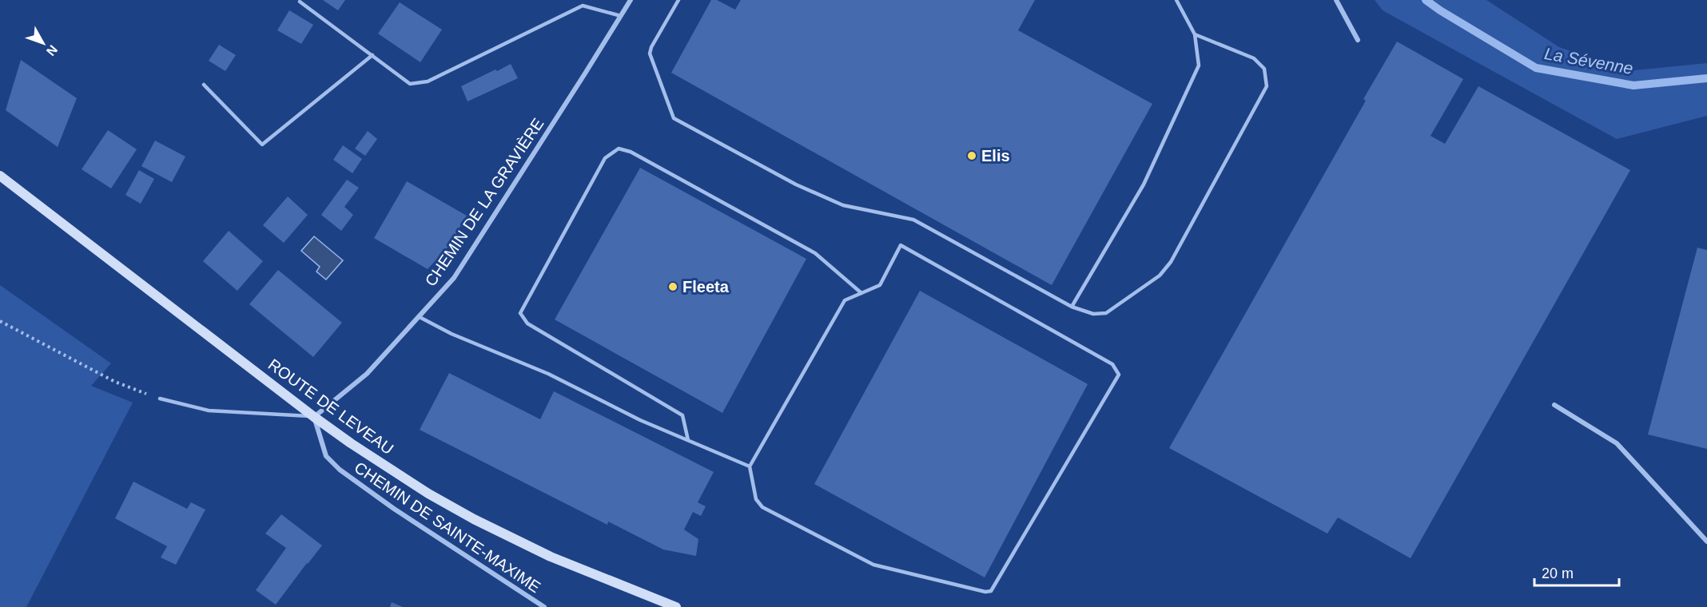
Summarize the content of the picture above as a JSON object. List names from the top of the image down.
{
  "streets": {
    "street": ["CHEMIN DE LA GRAVIÈRE", "ROUTE DE LEVEAU", "CHEMIN DE SAINTE-MAXIME"]
  },
  "crossings": [
    ["CHEMIN DE LA GRAVIÈRE", "ROUTE DE LEVEAU"],
    ["CHEMIN DE LA GRAVIÈRE", "CHEMIN DE SAINTE-MAXIME"],
    ["ROUTE DE LEVEAU", "CHEMIN DE SAINTE-MAXIME"]
  ],
  "water": ["La Sévenne"],
  "places": ["Elis", "Fleeta"],
  "scale_bar": "20 m",
  "north": "bottom right"
}
